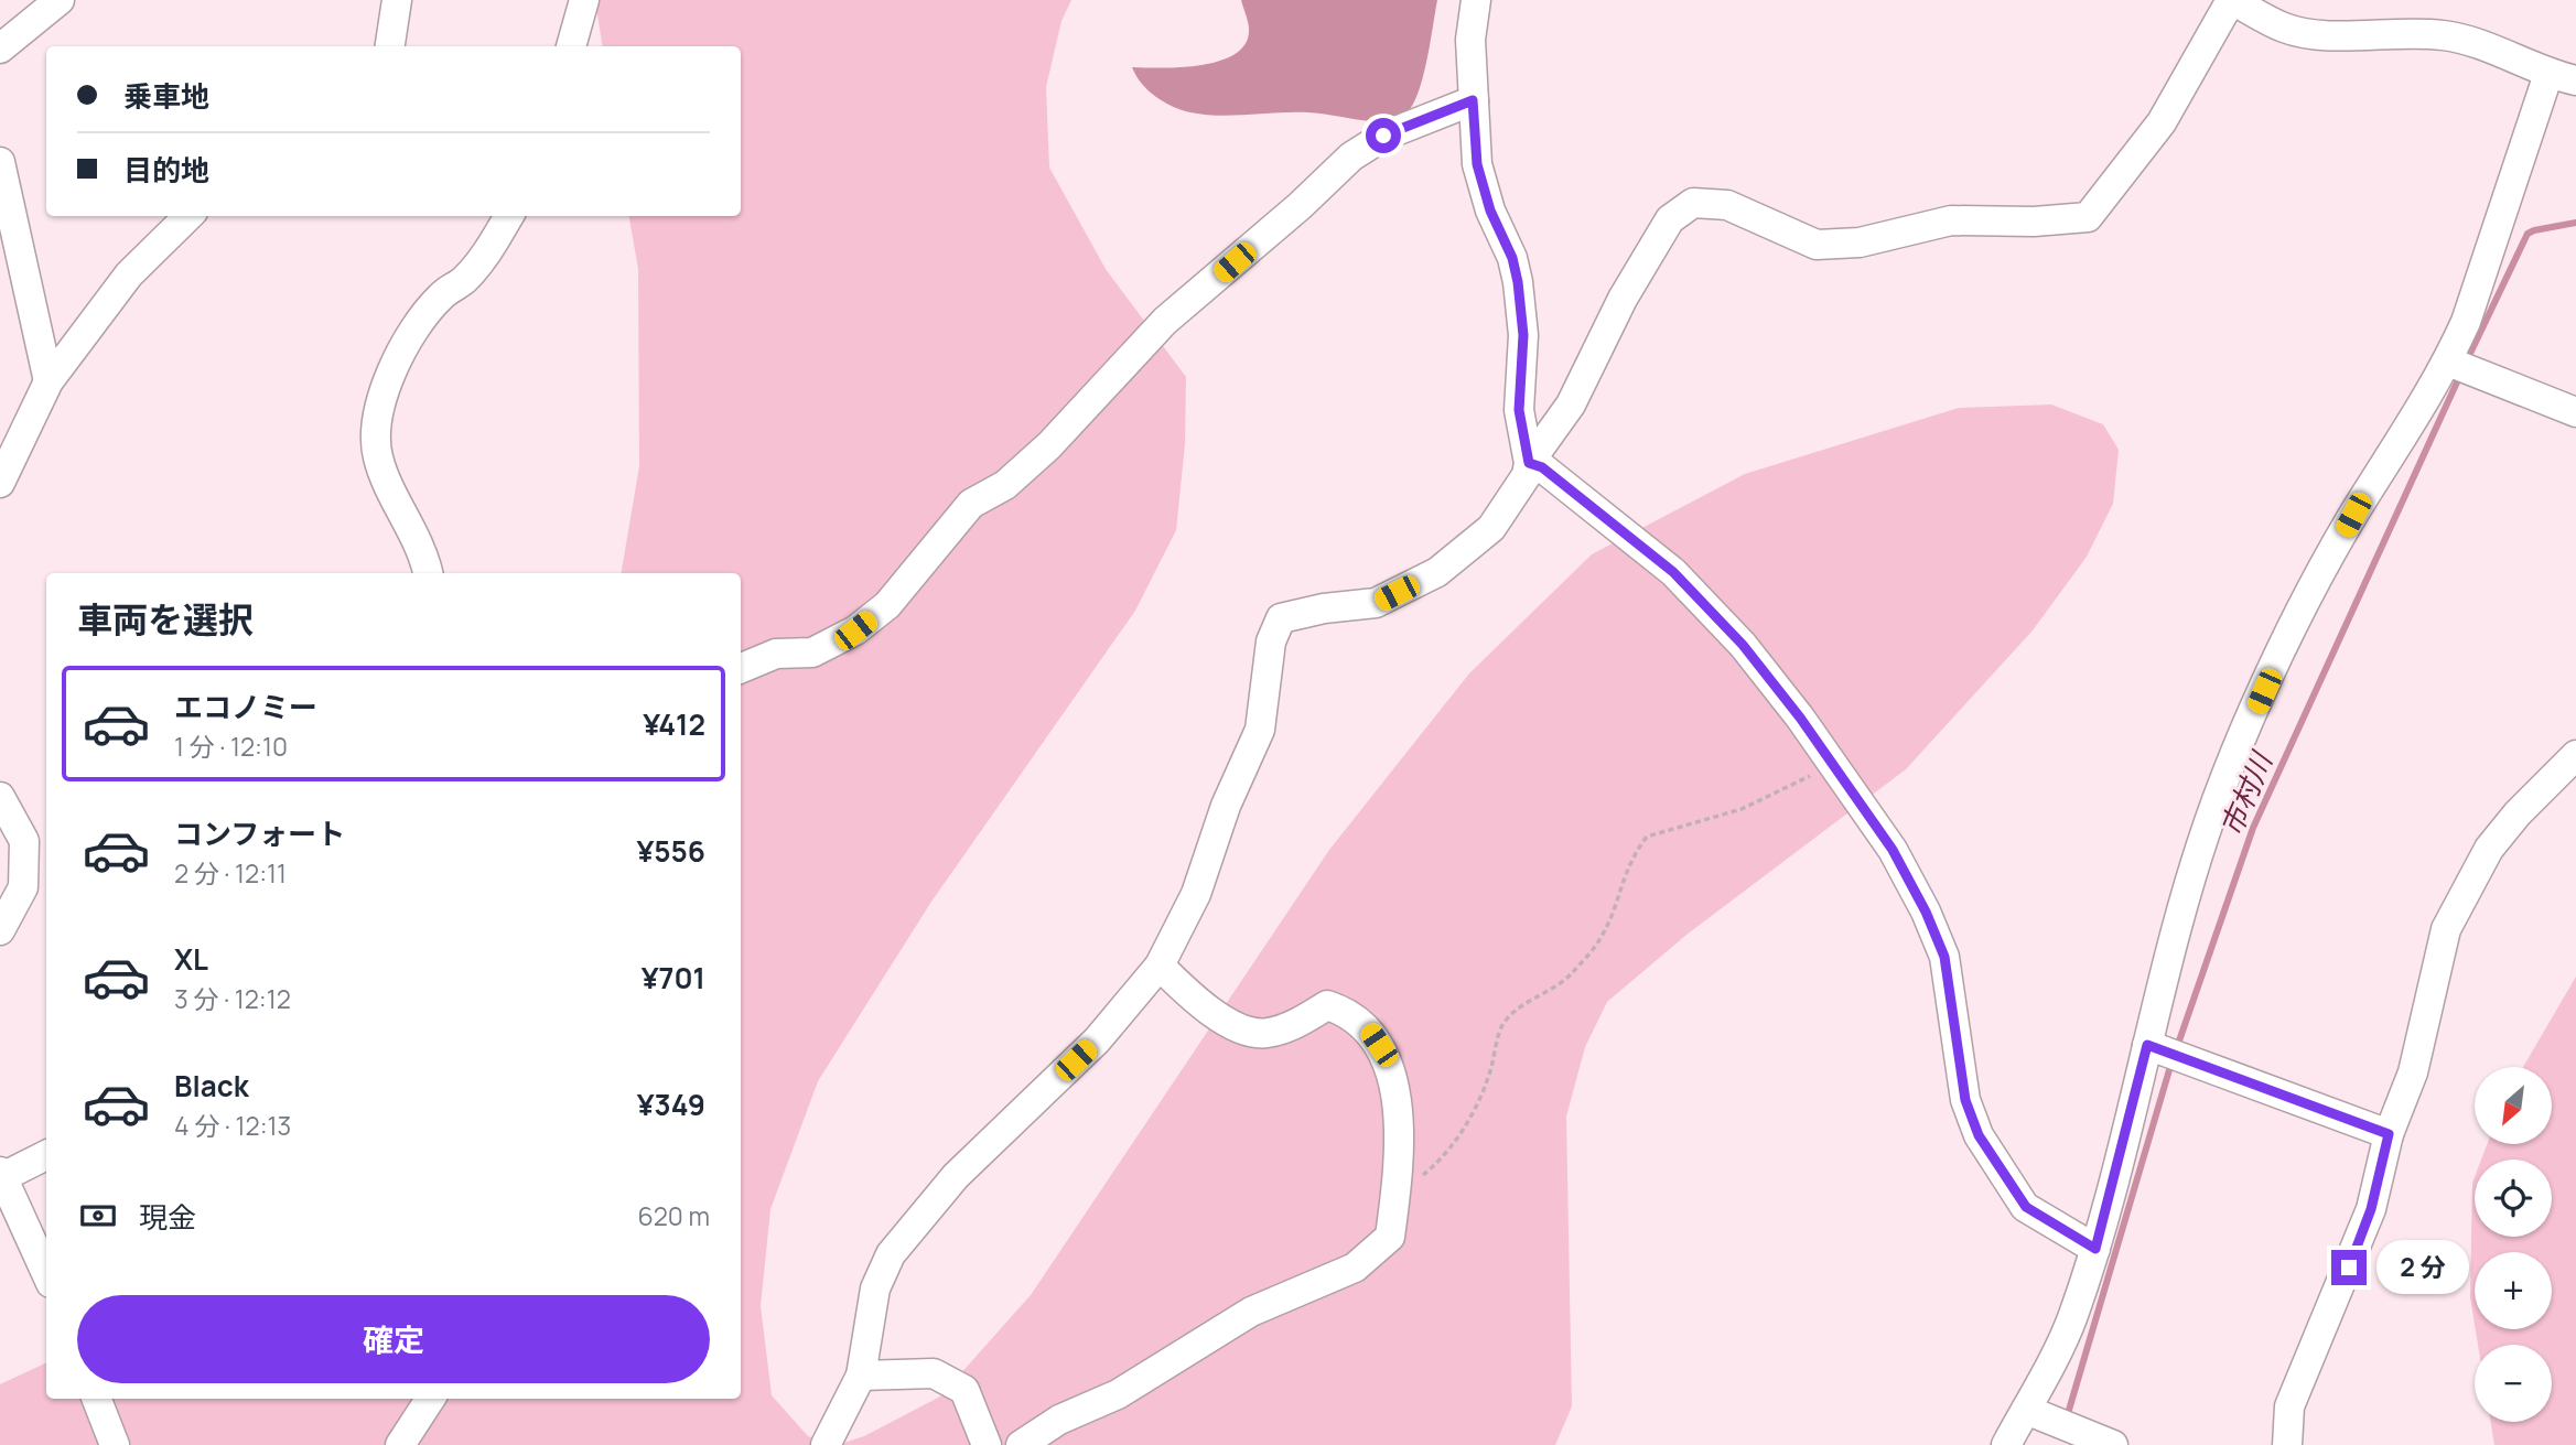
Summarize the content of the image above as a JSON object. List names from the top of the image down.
{
  "water": ["市村川"],
  "north": "bottom left",
  "page": {
    "banner": ["乗車地", "目的地"],
    "heading": "車両を選択",
    "list": [
      {
        "name": "エコノミー",
        "note": "1 分 · 12:10",
        "value": "¥412"
      },
      {
        "name": "コンフォート",
        "note": "2 分 · 12:11",
        "value": "¥556"
      },
      {
        "name": "XL",
        "note": "3 分 · 12:12",
        "value": "¥701"
      },
      {
        "name": "Black",
        "note": "4 分 · 12:13",
        "value": "¥349"
      }
    ],
    "map_buttons": ["+", "−"],
    "pay": ["現金", "620 m"],
    "bubble": "2 分",
    "buttons": "確定"
  }
}
